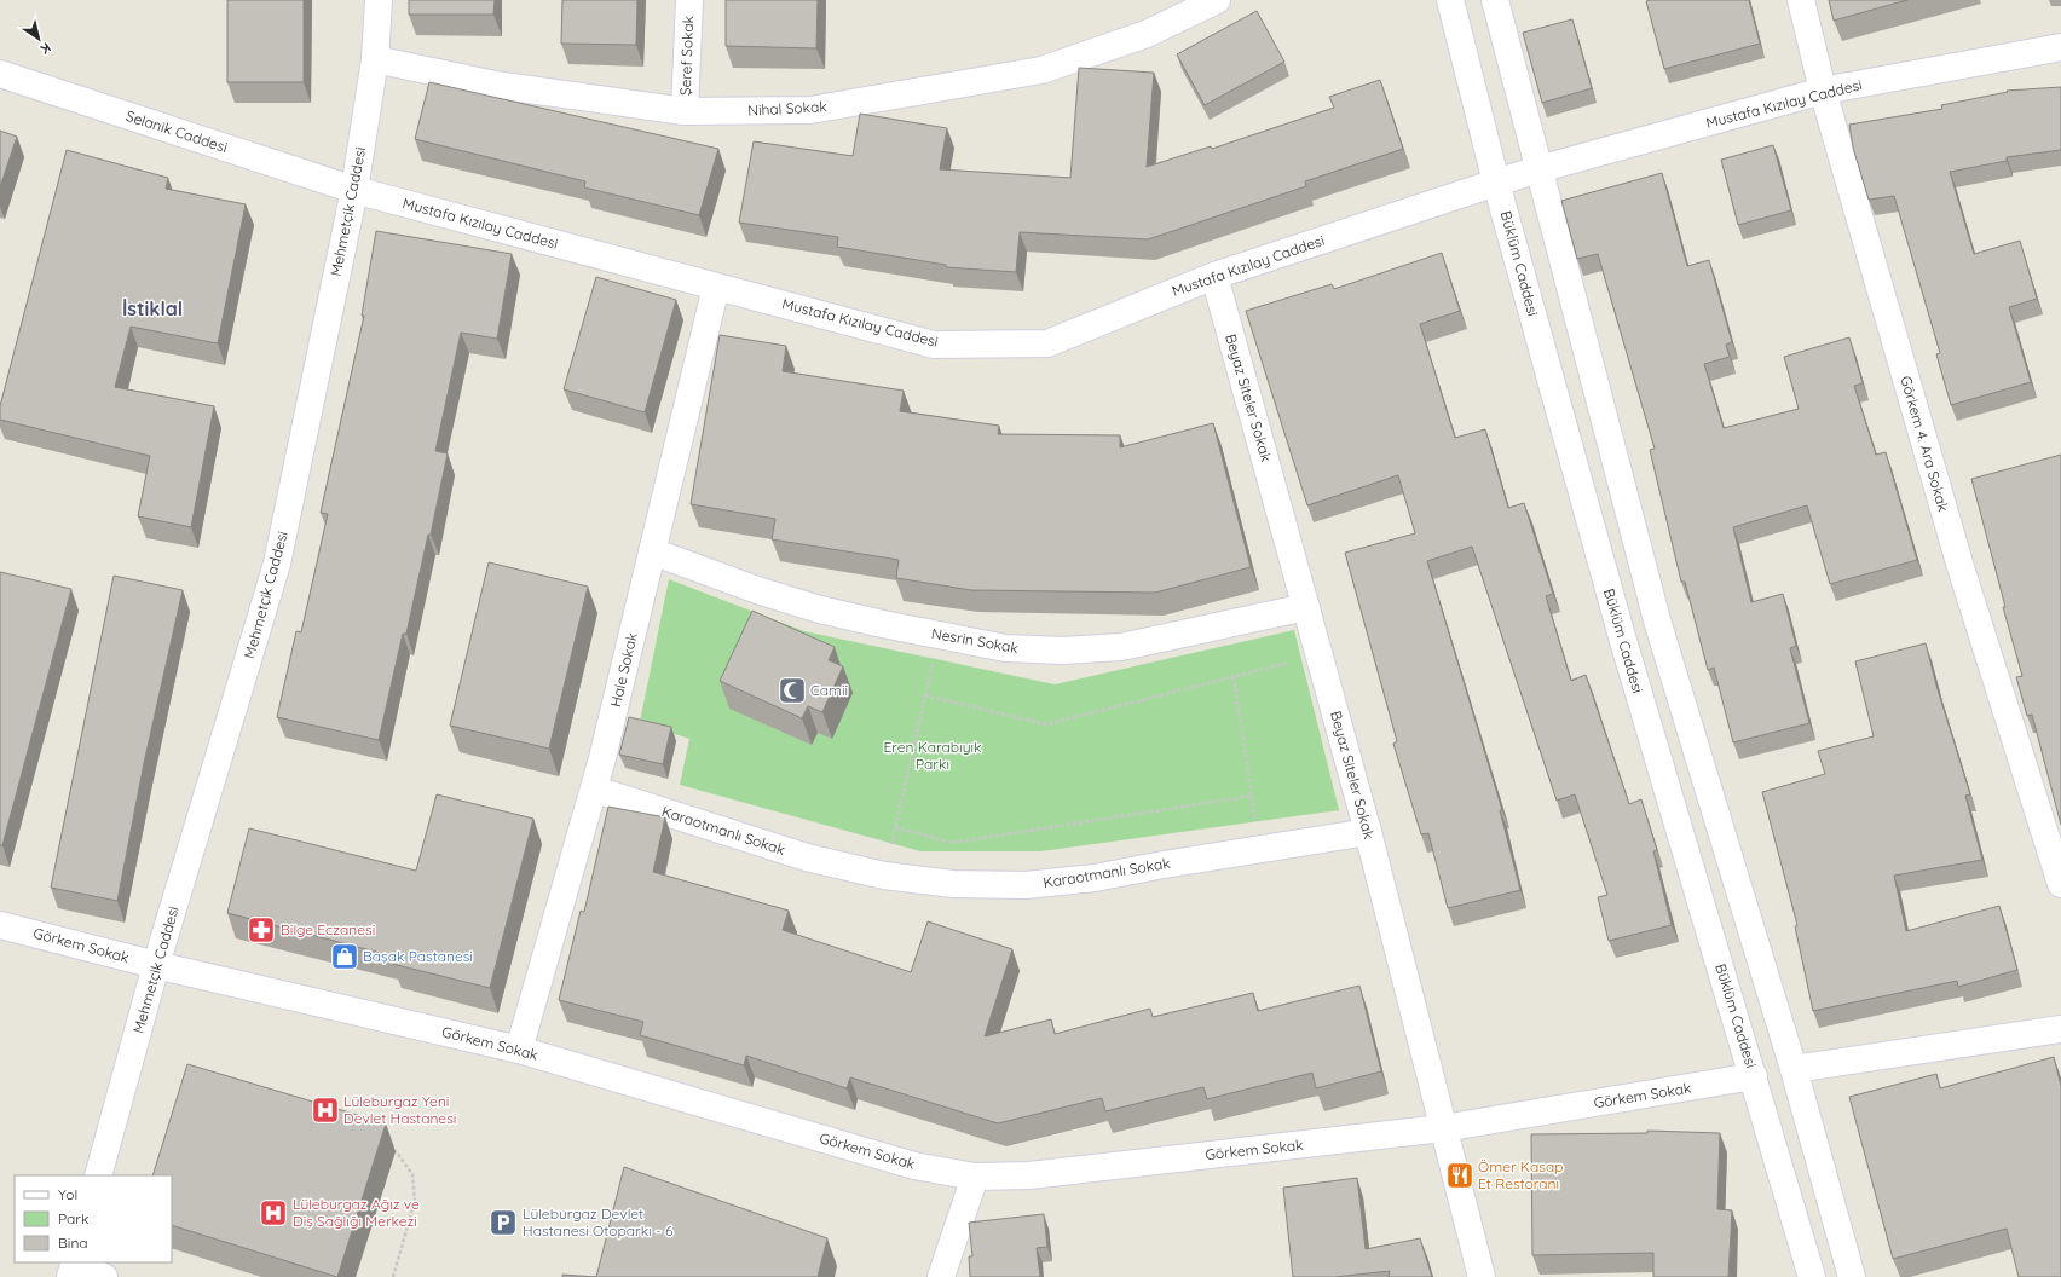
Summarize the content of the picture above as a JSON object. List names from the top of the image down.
{
  "streets": {
    "street": [
      "Şeref Sokak",
      "Mustafa Kızılay Caddesi",
      "Nihal Sokak",
      "Selanik Caddesi",
      "Mehmetçik Caddesi",
      "Büklüm Caddesi",
      "Beyaz Siteler Sokak",
      "Görkem 4. Ara Sokak",
      "Nesrin Sokak",
      "Hale Sokak",
      "Karaotmanlı Sokak",
      "Görkem Sokak"
    ]
  },
  "crossings": [
    ["Şeref Sokak", "Nihal Sokak"],
    ["Mustafa Kızılay Caddesi", "Selanik Caddesi"],
    ["Mustafa Kızılay Caddesi", "Mehmetçik Caddesi"],
    ["Mustafa Kızılay Caddesi", "Büklüm Caddesi"],
    ["Mustafa Kızılay Caddesi", "Beyaz Siteler Sokak"],
    ["Mustafa Kızılay Caddesi", "Görkem 4. Ara Sokak"],
    ["Mustafa Kızılay Caddesi", "Hale Sokak"],
    ["Nihal Sokak", "Mehmetçik Caddesi"],
    ["Selanik Caddesi", "Mehmetçik Caddesi"],
    ["Mehmetçik Caddesi", "Görkem Sokak"],
    ["Büklüm Caddesi", "Görkem Sokak"],
    ["Beyaz Siteler Sokak", "Nesrin Sokak"],
    ["Beyaz Siteler Sokak", "Karaotmanlı Sokak"],
    ["Beyaz Siteler Sokak", "Görkem Sokak"],
    ["Nesrin Sokak", "Hale Sokak"],
    ["Hale Sokak", "Karaotmanlı Sokak"],
    ["Hale Sokak", "Görkem Sokak"]
  ],
  "districts": ["İstiklal"],
  "parks": ["Eren Karabıyık Parkı"],
  "places": {
    "mosque": ["Camii"],
    "pharmacy": ["Bilge Eczanesi"],
    "shop": ["Başak Pastanesi"],
    "hospital": ["Lüleburgaz Yeni Devlet Hastanesi", "Lüleburgaz Ağız ve Diş Sağlığı Merkezi"],
    "restaurant": ["Ömer Kasap Et Restoranı"],
    "parking": ["Lüleburgaz Devlet Hastanesi Otoparkı - 6"]
  },
  "legend": ["Yol", "Park", "Bina"],
  "north": "bottom right"
}
